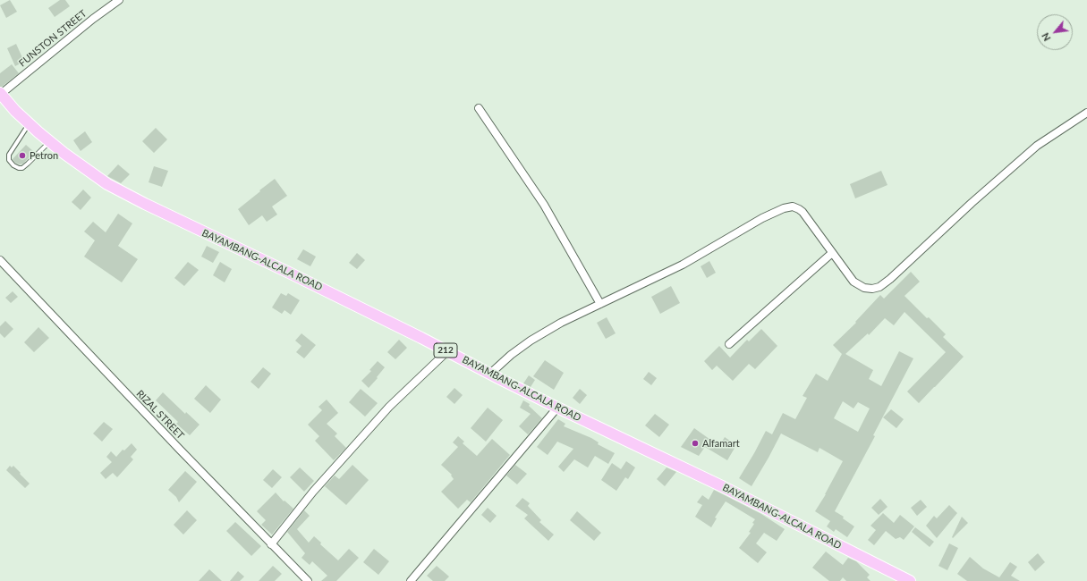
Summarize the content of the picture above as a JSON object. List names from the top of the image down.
{
  "streets": {
    "main road": ["BAYAMBANG-ALCALA ROAD", "212"],
    "street": ["FUNSTON STREET", "RIZAL STREET"]
  },
  "crossings": [
    ["FUNSTON STREET", "BAYAMBANG-ALCALA ROAD"]
  ],
  "places": ["Petron", "Alfamart"],
  "north": "bottom left"
}
